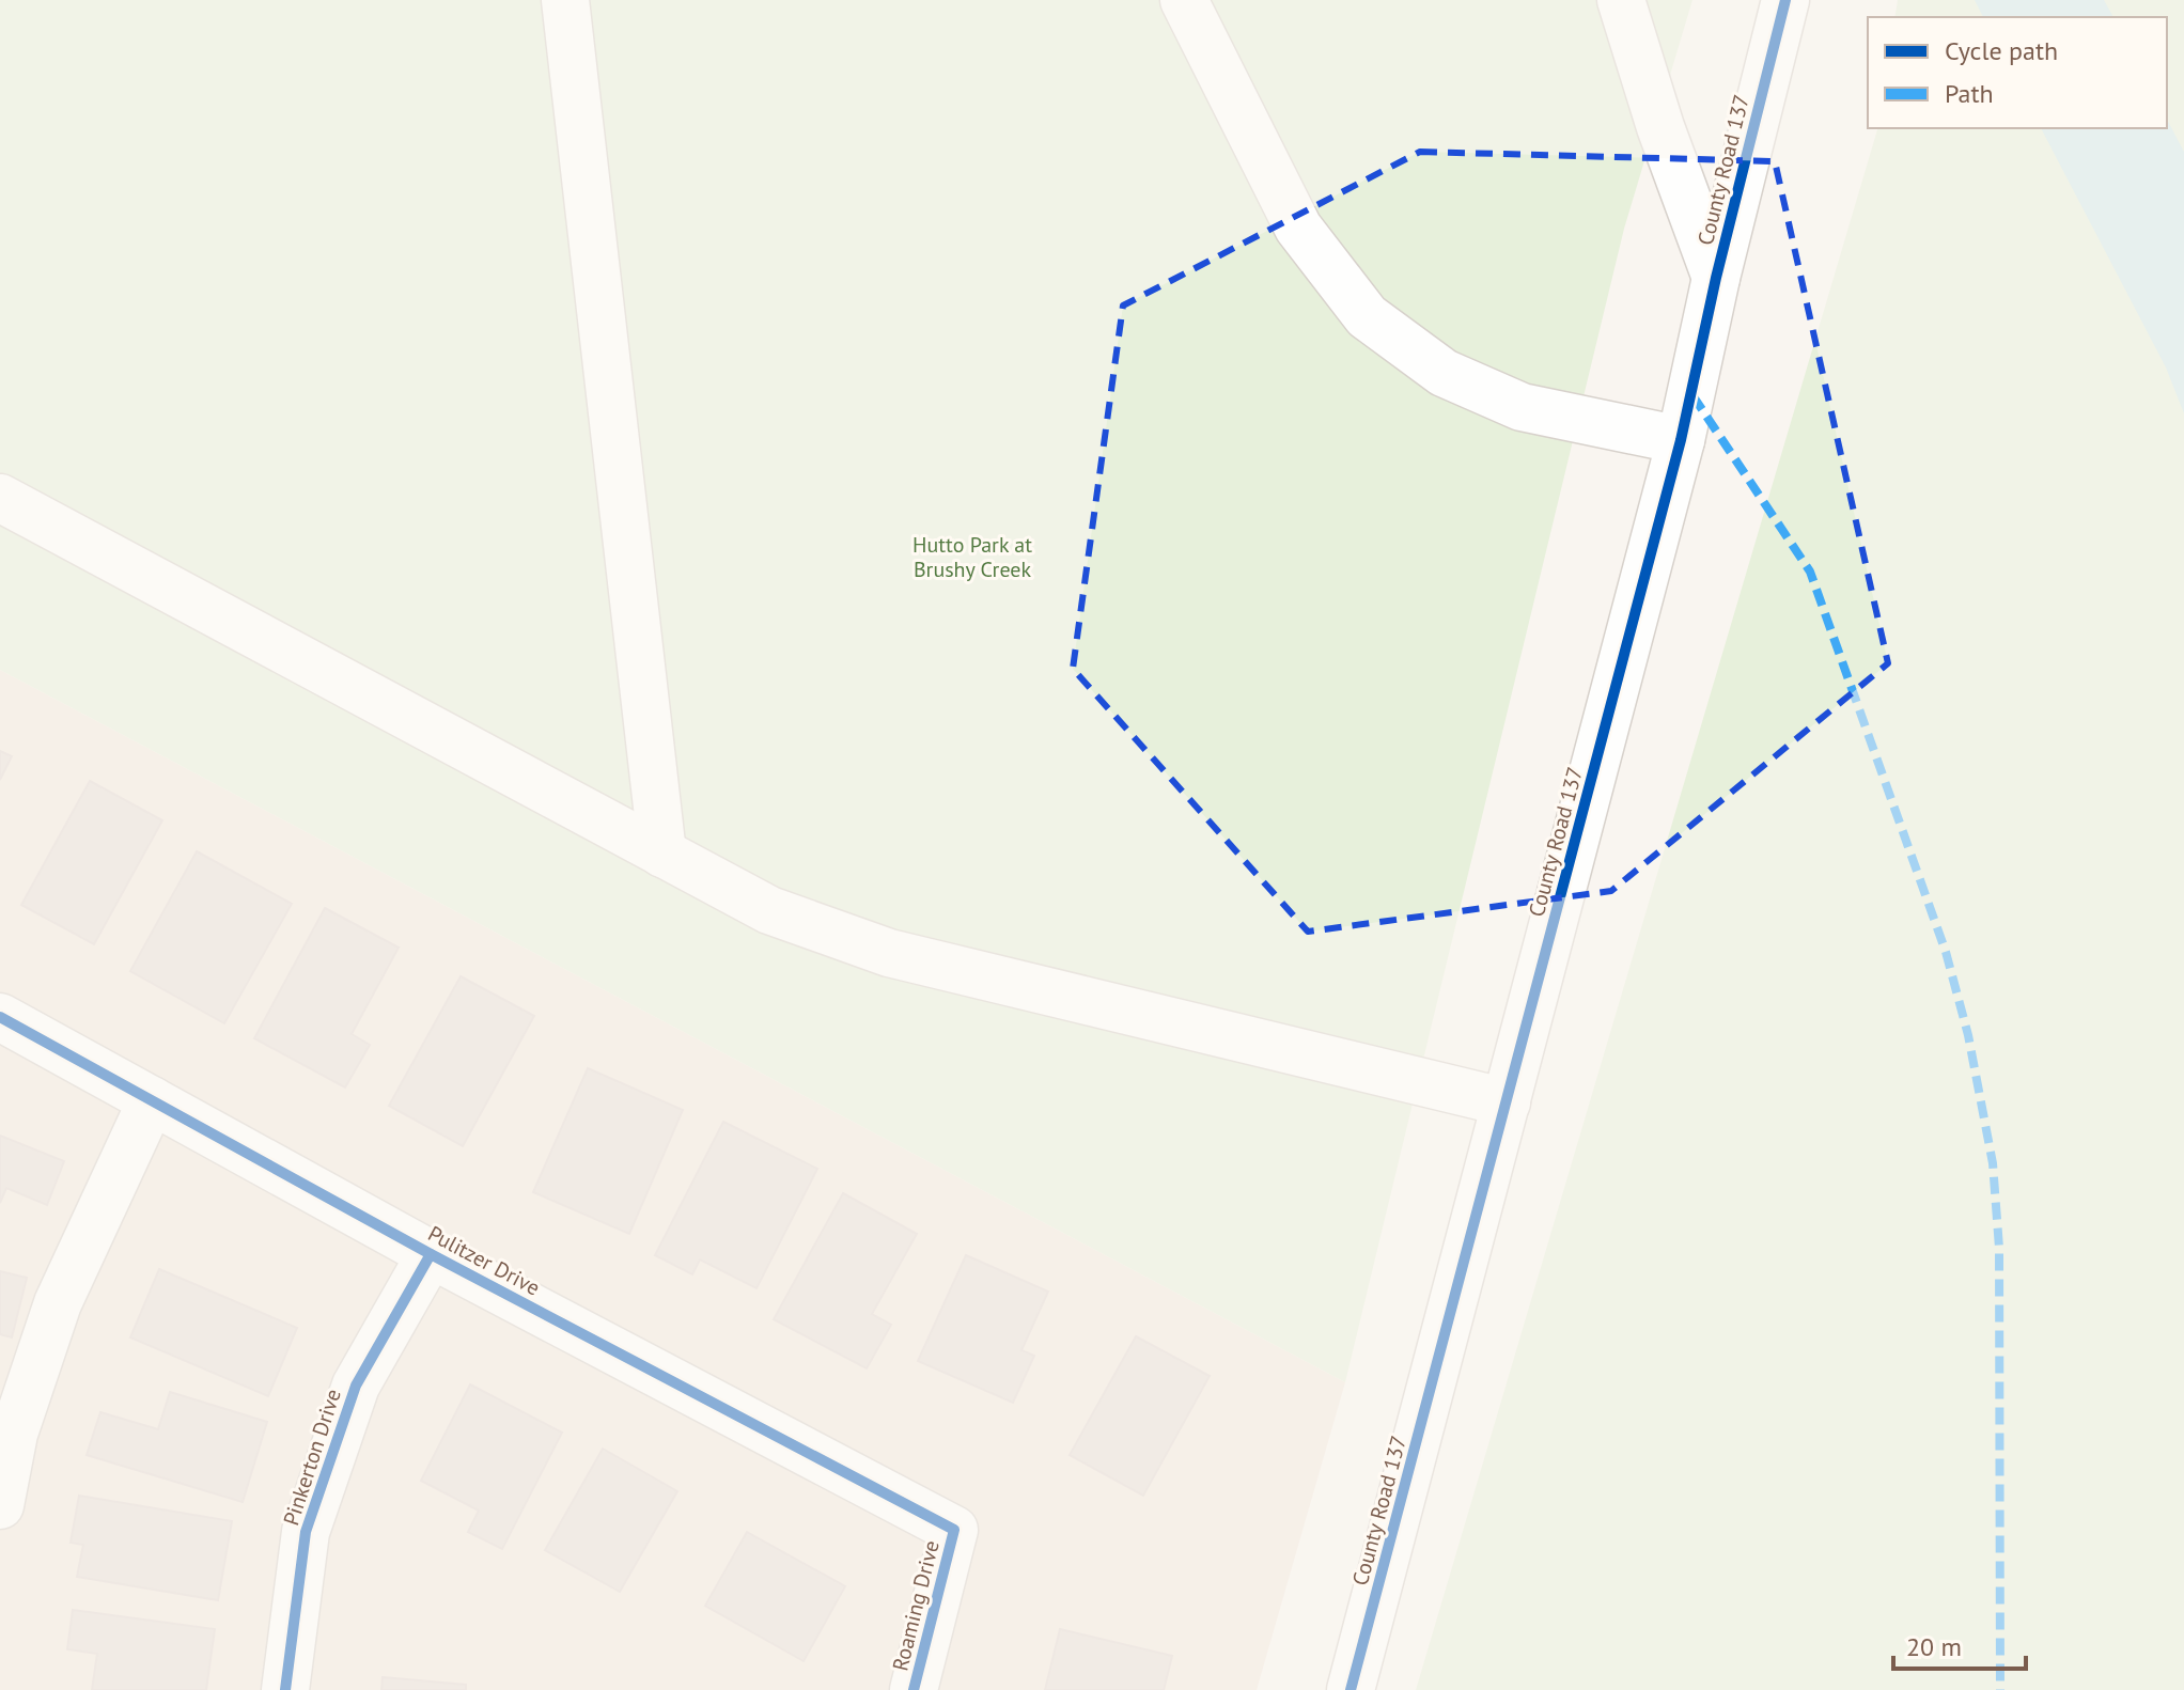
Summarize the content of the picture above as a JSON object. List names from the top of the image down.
{
  "streets": {
    "street": [
      "County Road 137",
      "Pulitzer Drive",
      "Pinkerton Drive",
      "Roaming Drive"
    ]
  },
  "crossings": [
    ["Pulitzer Drive", "Pinkerton Drive"],
    ["Pulitzer Drive", "Roaming Drive"]
  ],
  "parks": ["Hutto Park at Brushy Creek"],
  "legend": ["Cycle path", "Path"],
  "scale_bar": "20 m"
}
